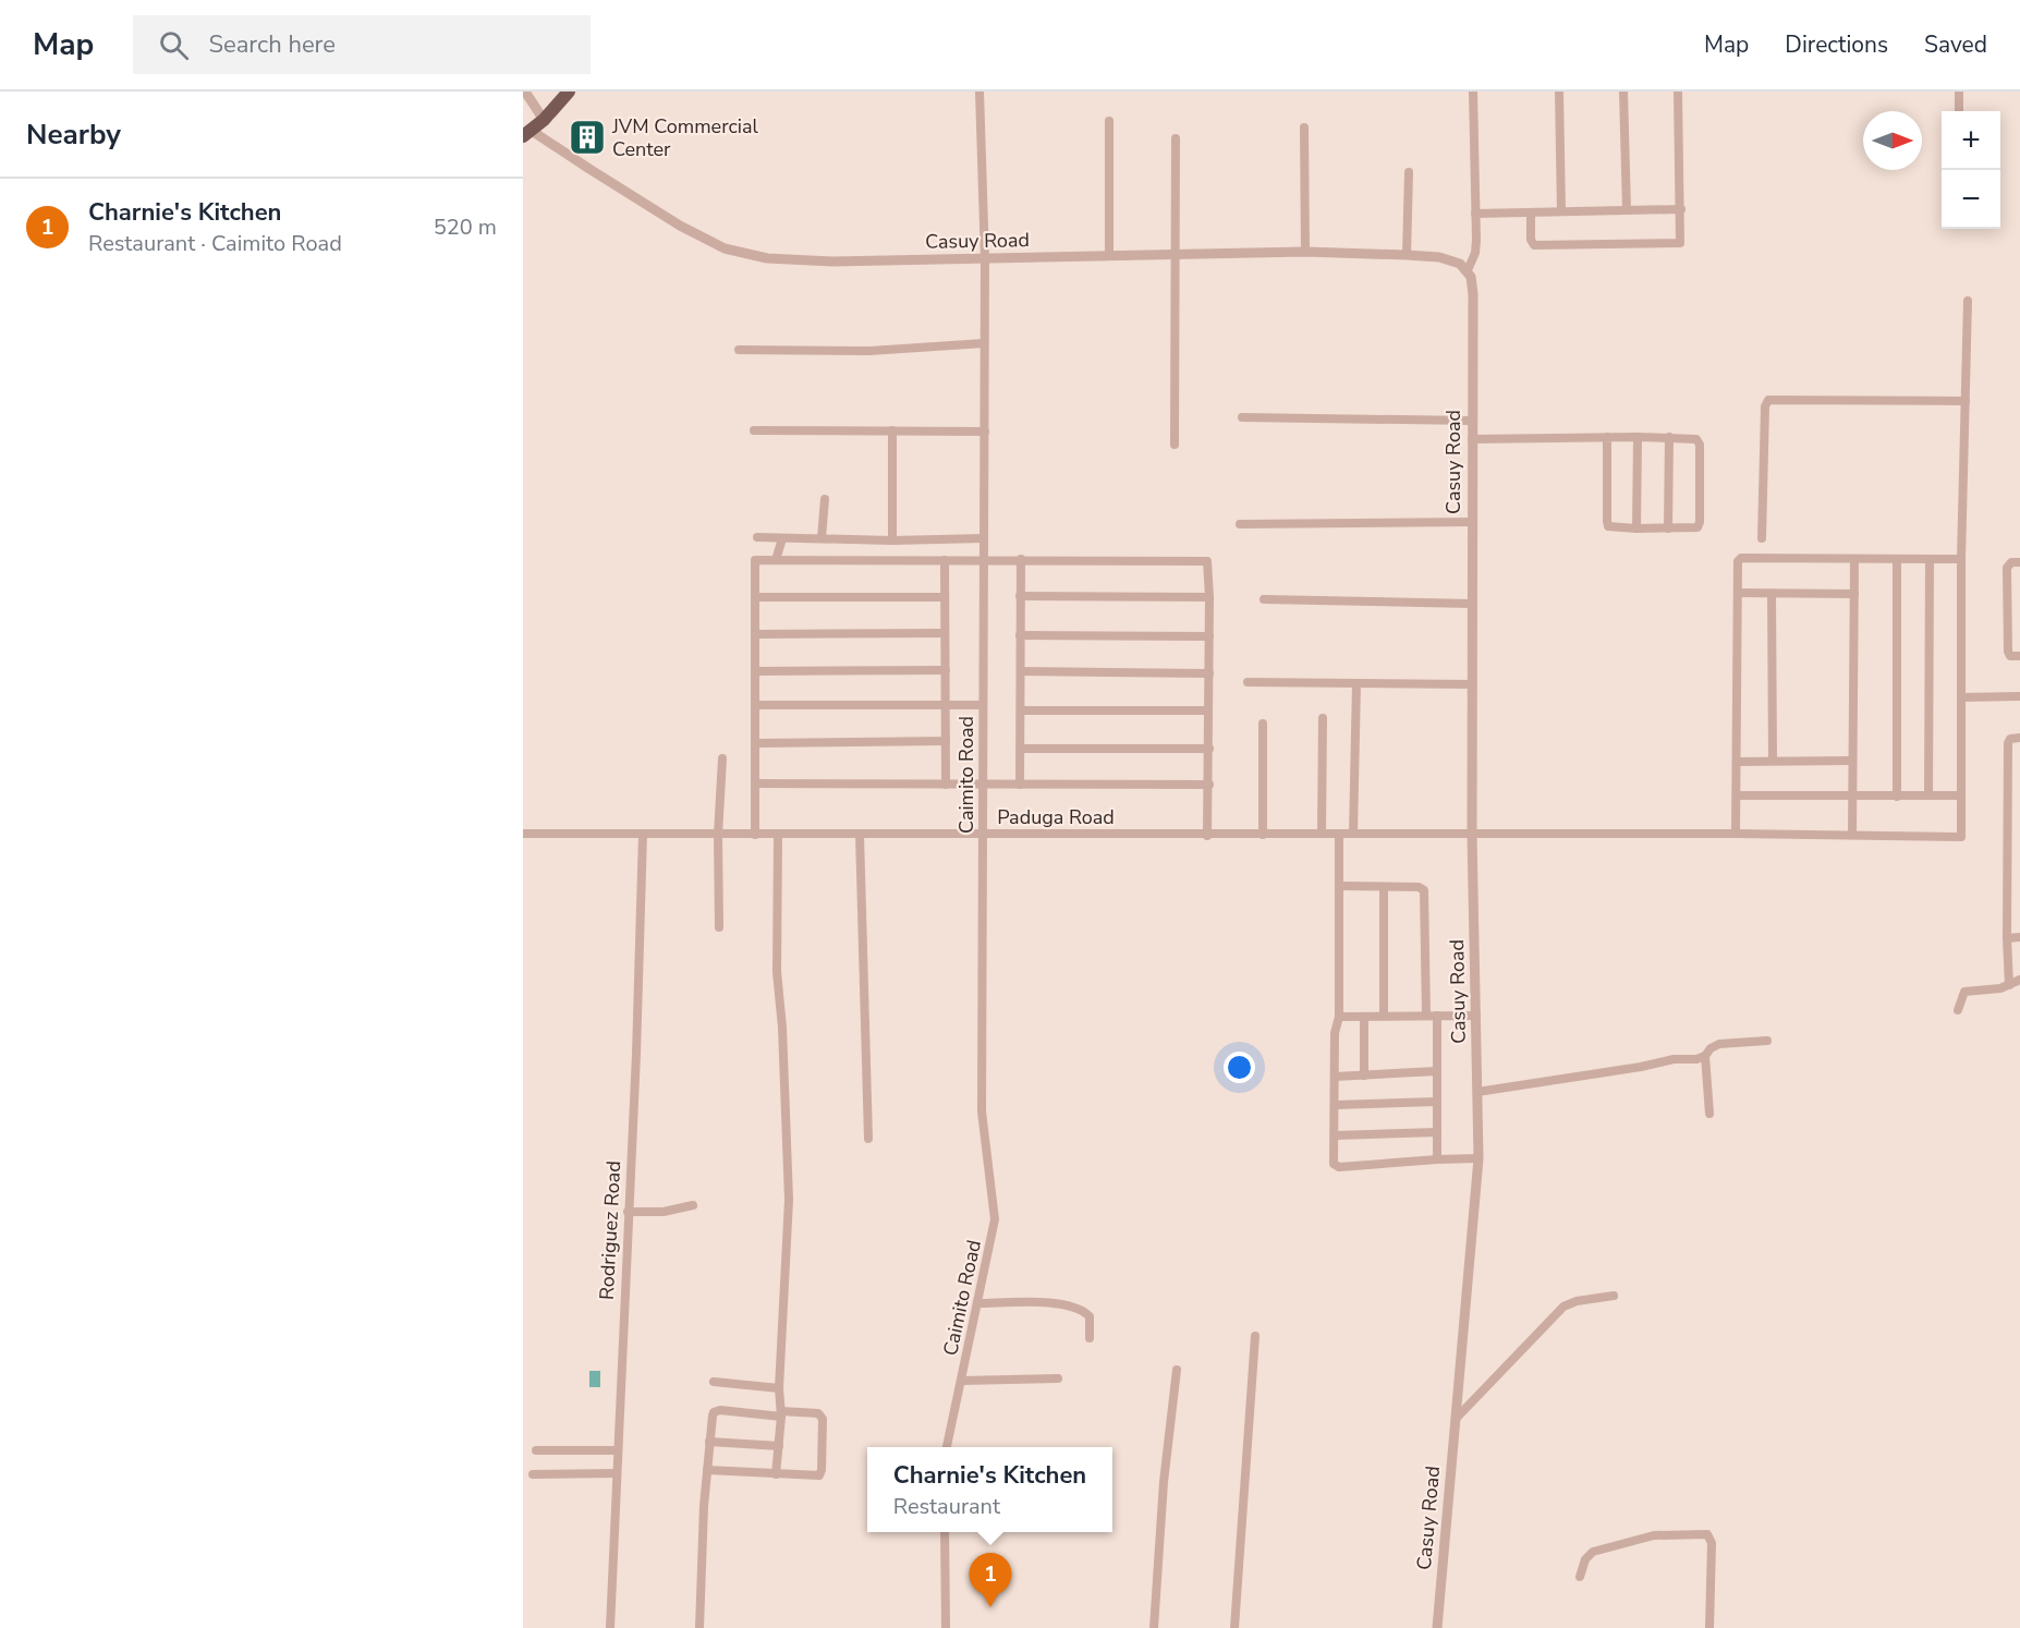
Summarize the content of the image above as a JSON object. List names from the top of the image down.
{
  "streets": {
    "street": [
      "Casuy Road",
      "Caimito Road",
      "Paduga Road",
      "Rodriguez Road"
    ]
  },
  "crossings": [
    ["Casuy Road", "Caimito Road"],
    ["Casuy Road", "Paduga Road"],
    ["Caimito Road", "Paduga Road"],
    ["Paduga Road", "Rodriguez Road"]
  ],
  "places": {
    "building": ["JVM Commercial Center"]
  },
  "north": "right",
  "page": {
    "header": "Map",
    "search": "Search here",
    "nav": ["Map", "Directions", "Saved"],
    "heading": "Nearby",
    "map_buttons": ["+", "−"],
    "list": [
      {
        "mark": "1",
        "name": "Charnie's Kitchen",
        "note": "Restaurant · Caimito Road",
        "value": "520 m"
      }
    ],
    "popup": ["Charnie's Kitchen", "Restaurant"],
    "pins": "1"
  }
}
